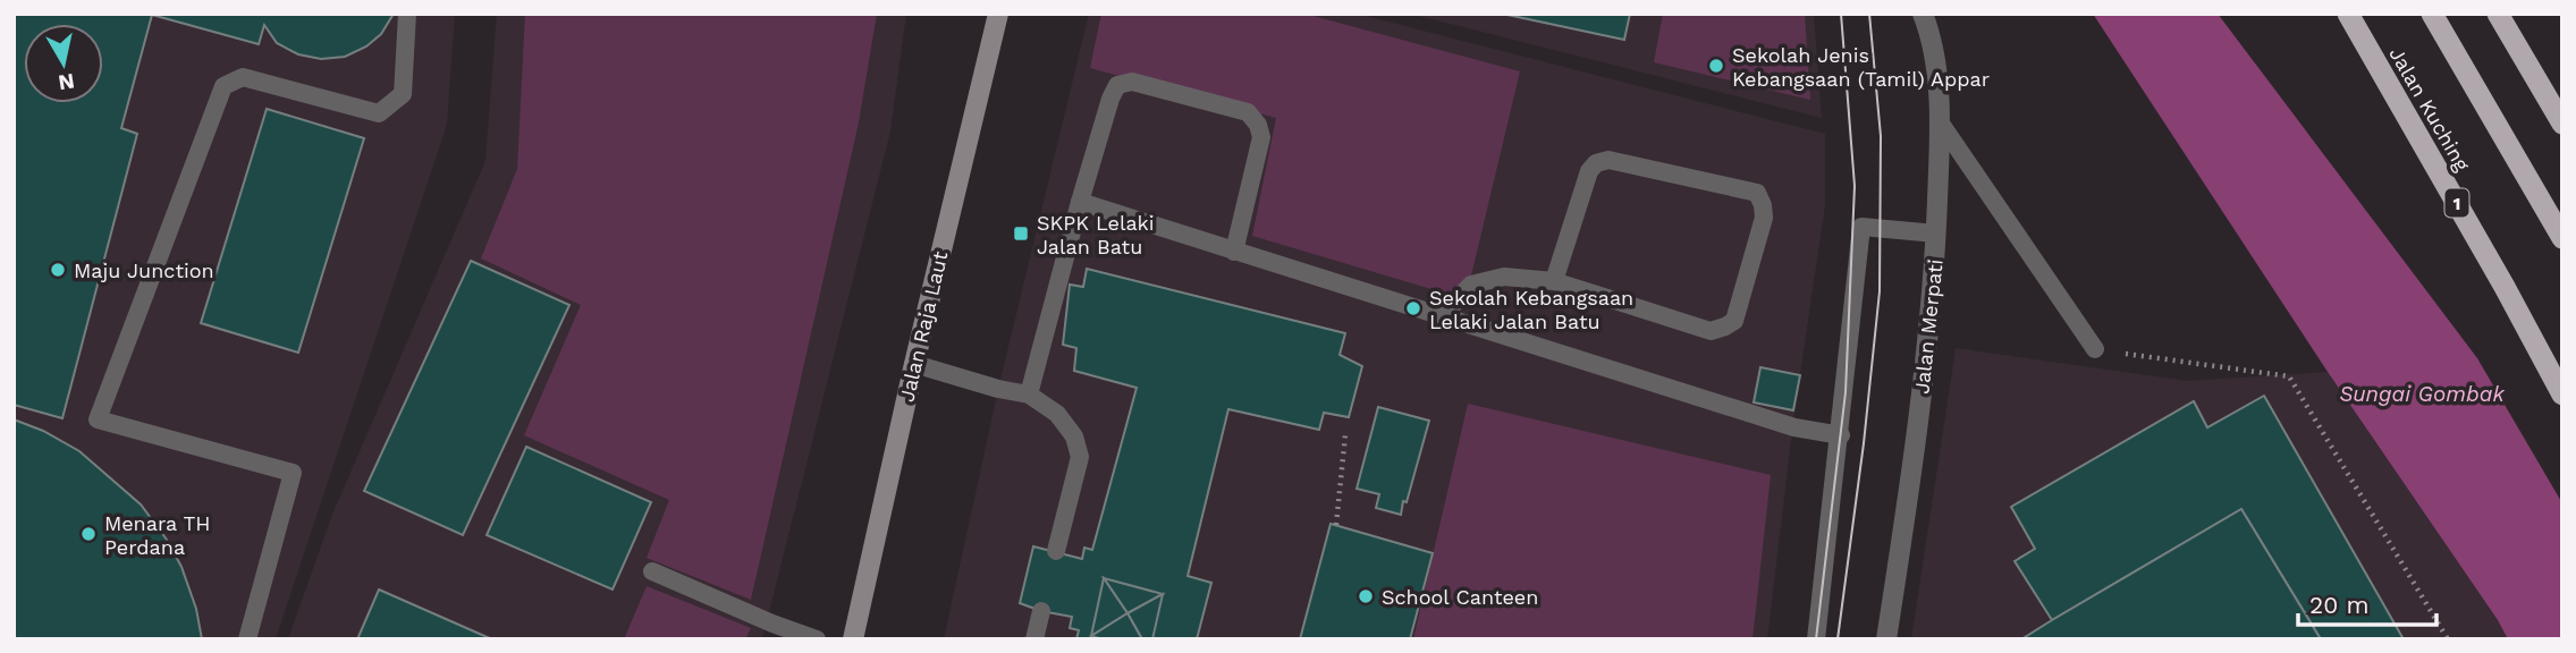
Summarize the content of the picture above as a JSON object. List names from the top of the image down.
{
  "streets": {
    "highway": ["Jalan Kuching", "1"],
    "main road": ["Jalan Raja Laut"],
    "street": ["Jalan Merpati"]
  },
  "water": ["Sungai Gombak"],
  "places": {
    "other": [
      "Sekolah Jenis Kebangsaan (Tamil) Appar",
      "Maju Junction",
      "Sekolah Kebangsaan Lelaki Jalan Batu",
      "Menara TH Perdana",
      "School Canteen"
    ],
    "transit": ["SKPK Lelaki Jalan Batu"]
  },
  "scale_bar": "20 m",
  "north": "bottom"
}
